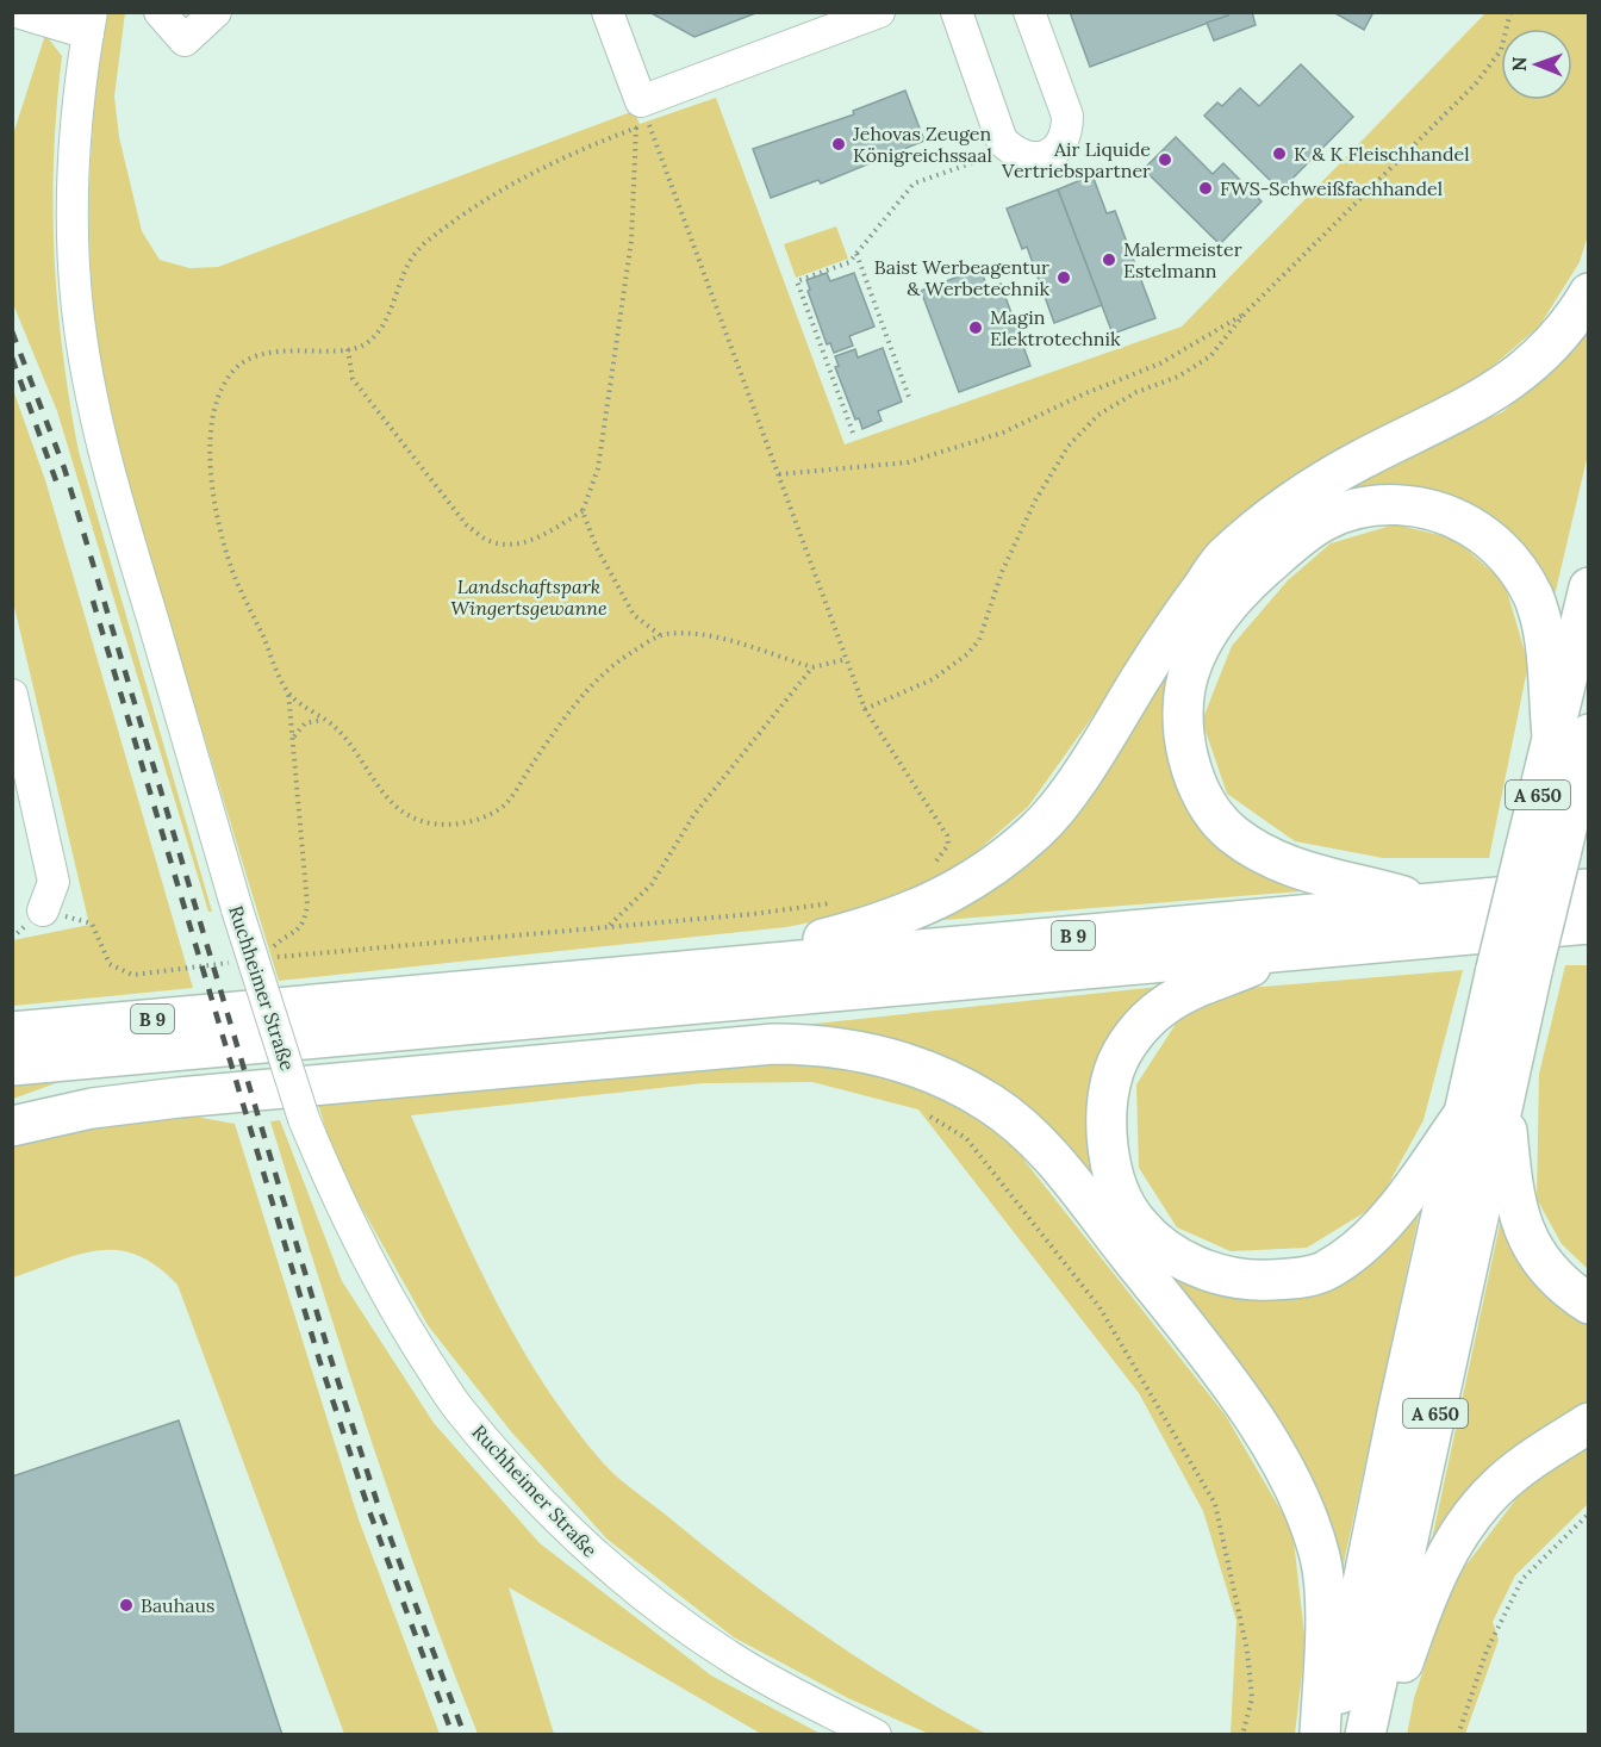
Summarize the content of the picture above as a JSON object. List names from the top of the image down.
{
  "streets": {
    "highway": ["A 650", "B 9"],
    "street": ["Ruchheimer Straße"]
  },
  "parks": ["Landschaftspark Wingertsgewanne"],
  "places": [
    "Jehovas Zeugen Königreichssaal",
    "K & K Fleischhandel",
    "Air Liquide Vertriebspartner",
    "FWS-Schweißfachhandel",
    "Malermeister Estelmann",
    "Baist Werbeagentur & Werbetechnik",
    "Magin Elektrotechnik",
    "Bauhaus"
  ],
  "north": "left"
}
